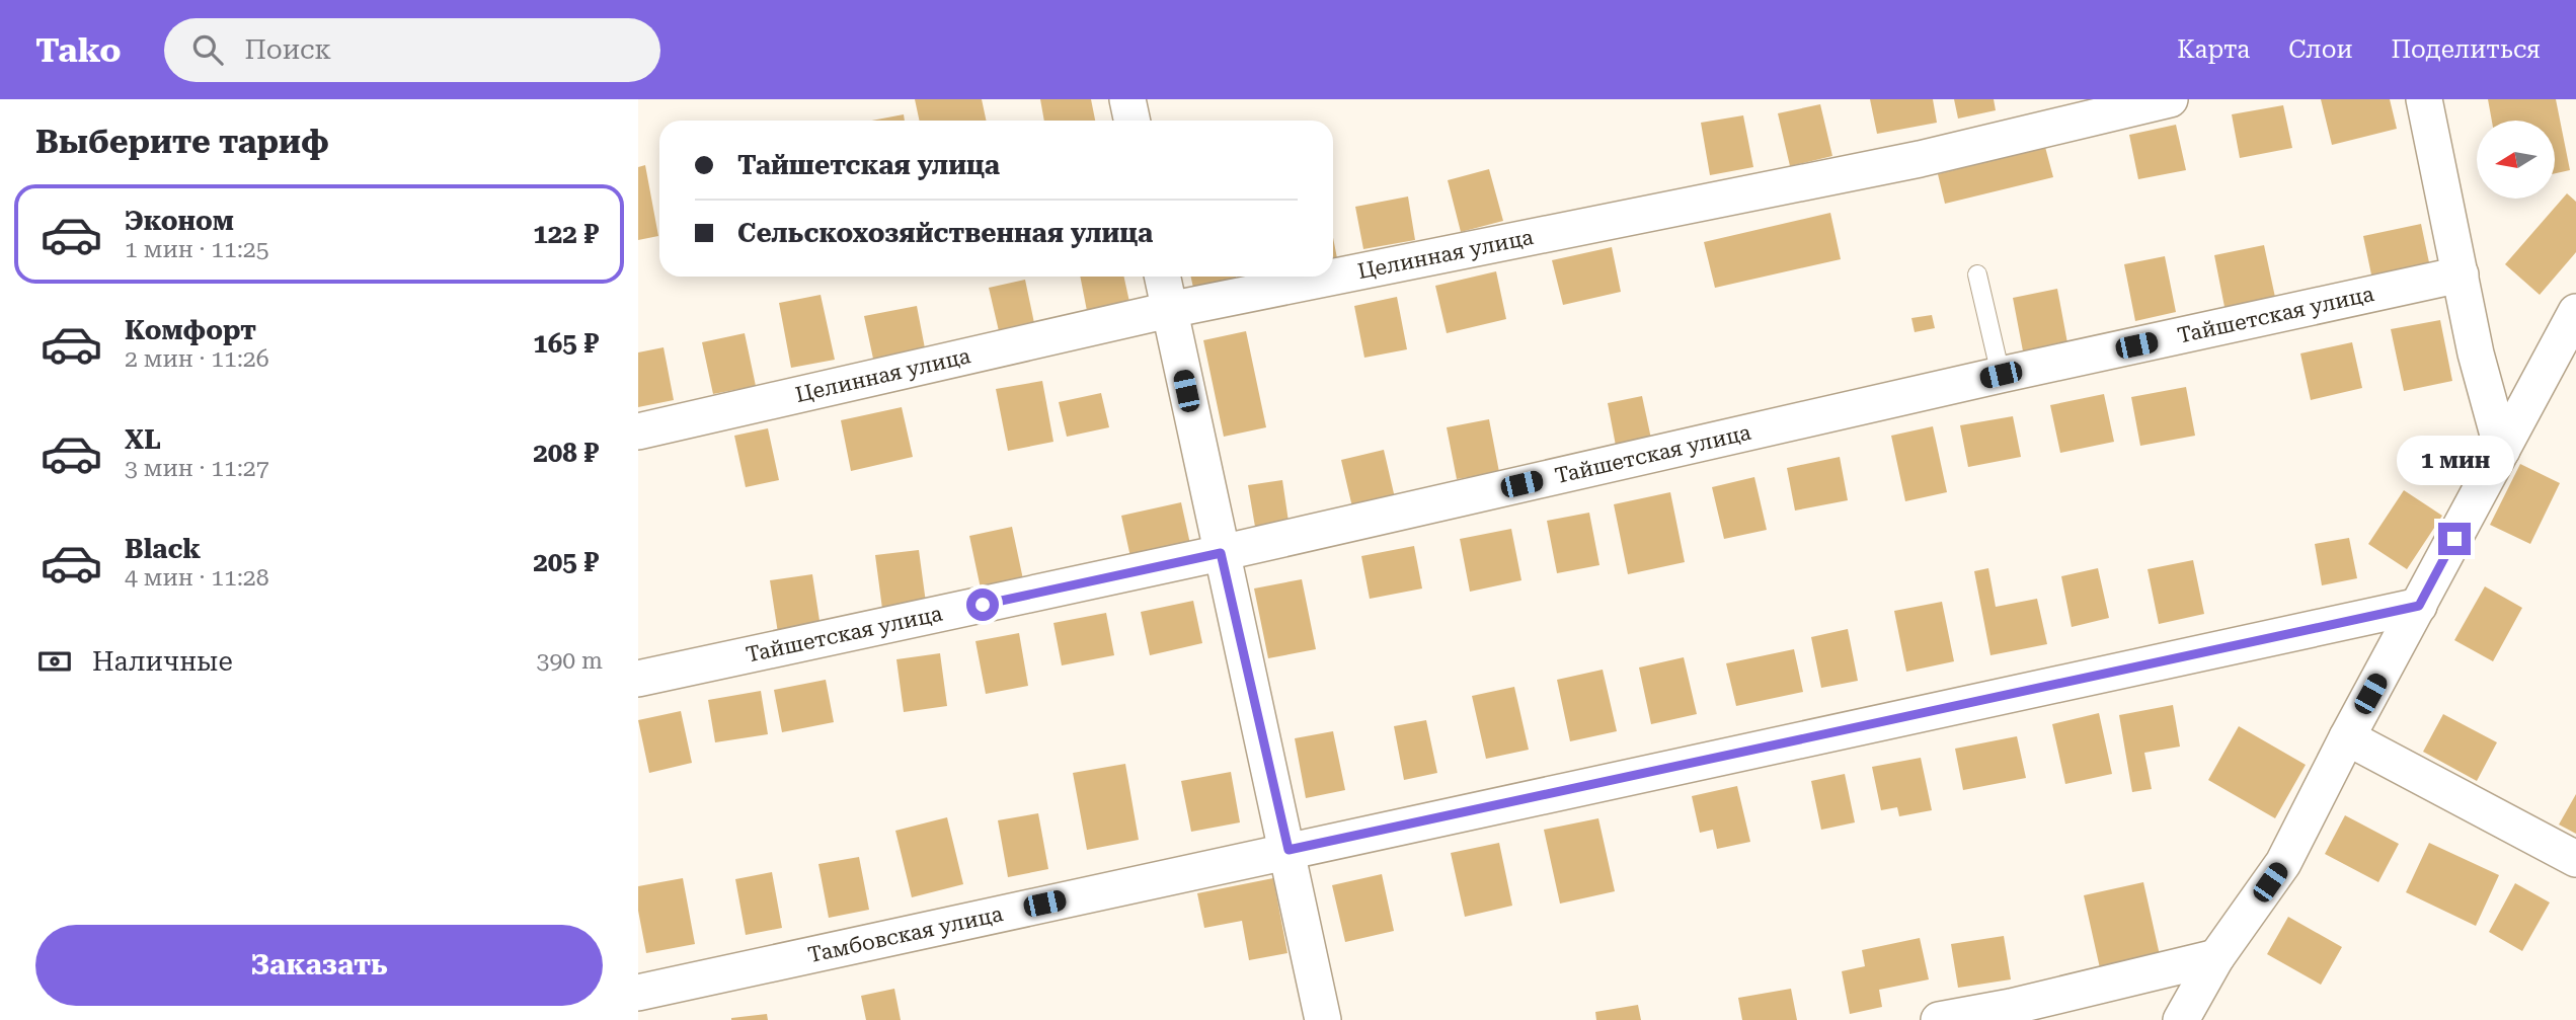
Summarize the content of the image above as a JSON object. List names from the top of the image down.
{
  "streets": {
    "street": ["Целинная улица", "Тайшетская улица", "Тамбовская улица"]
  },
  "north": "left",
  "page": {
    "header": "Tako",
    "search": "Поиск",
    "nav": ["Карта", "Слои", "Поделиться"],
    "heading": "Выберите тариф",
    "banner": ["Тайшетская улица", "Сельскохозяйственная улица"],
    "list": [
      {
        "name": "Эконом",
        "note": "1 мин · 11:25",
        "value": "122 ₽"
      },
      {
        "name": "Комфорт",
        "note": "2 мин · 11:26",
        "value": "165 ₽"
      },
      {
        "name": "XL",
        "note": "3 мин · 11:27",
        "value": "208 ₽"
      },
      {
        "name": "Black",
        "note": "4 мин · 11:28",
        "value": "205 ₽"
      }
    ],
    "bubble": "1 мин",
    "pay": ["Наличные", "390 m"],
    "buttons": "Заказать"
  }
}
